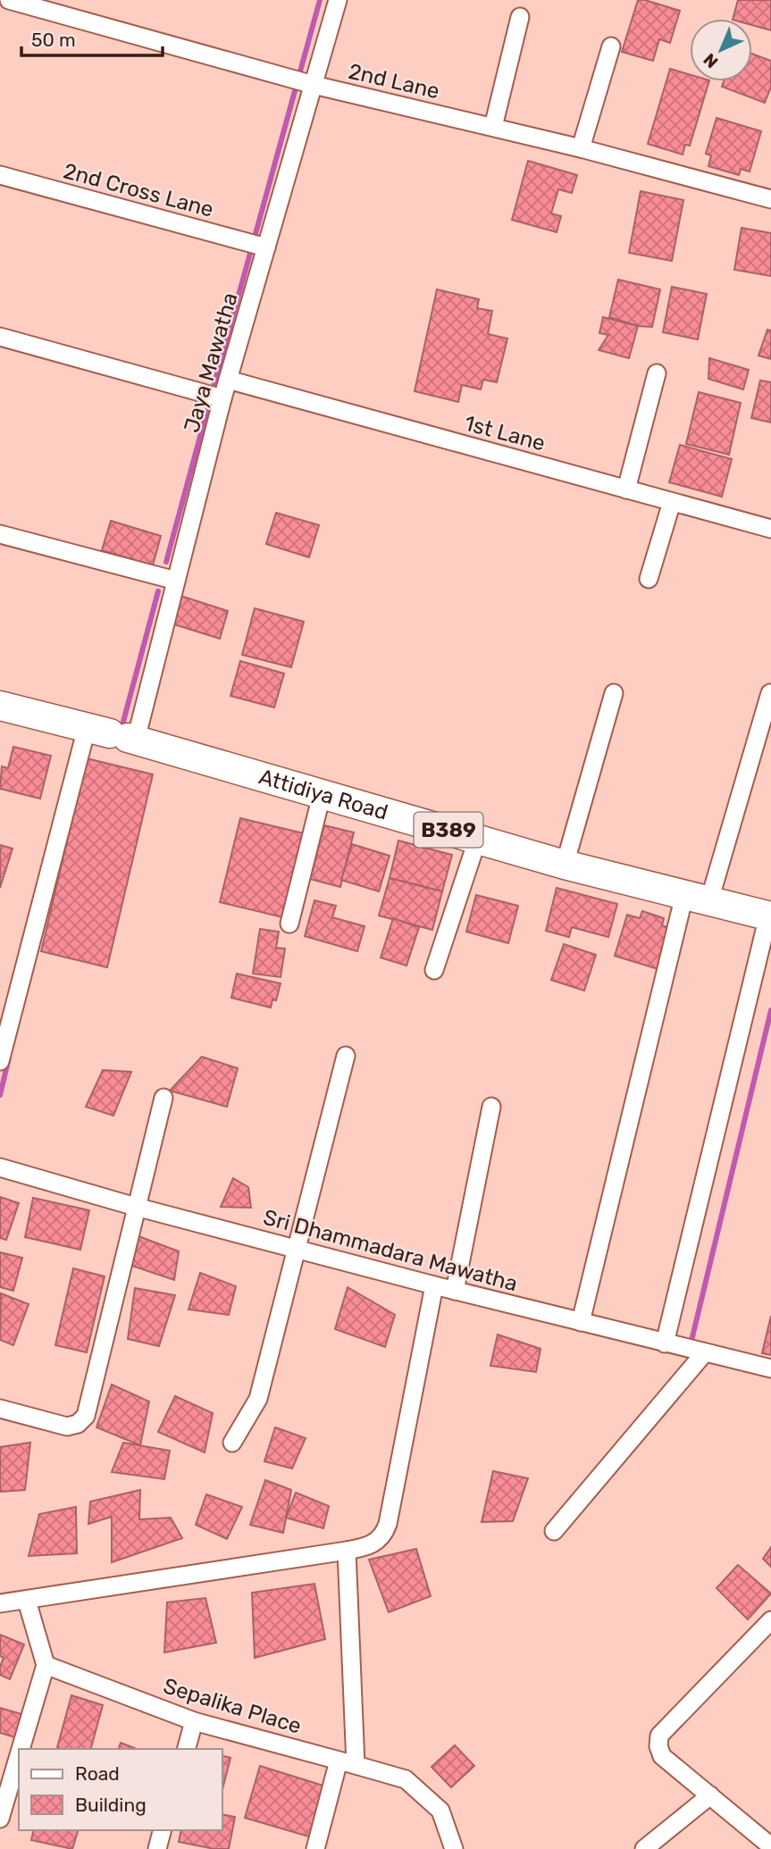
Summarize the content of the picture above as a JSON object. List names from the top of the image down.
{
  "streets": {
    "main road": ["Attidiya Road", "B389"],
    "street": [
      "2nd Lane",
      "2nd Cross Lane",
      "Jaya Mawatha",
      "1st Lane",
      "Sri Dhammadara Mawatha",
      "Sepalika Place"
    ]
  },
  "crossings": [
    ["2nd Lane", "Jaya Mawatha"],
    ["2nd Cross Lane", "Jaya Mawatha"],
    ["Jaya Mawatha", "1st Lane"],
    ["Jaya Mawatha", "Attidiya Road"]
  ],
  "legend": ["Road", "Building"],
  "scale_bar": "50 m",
  "north": "bottom left"
}
